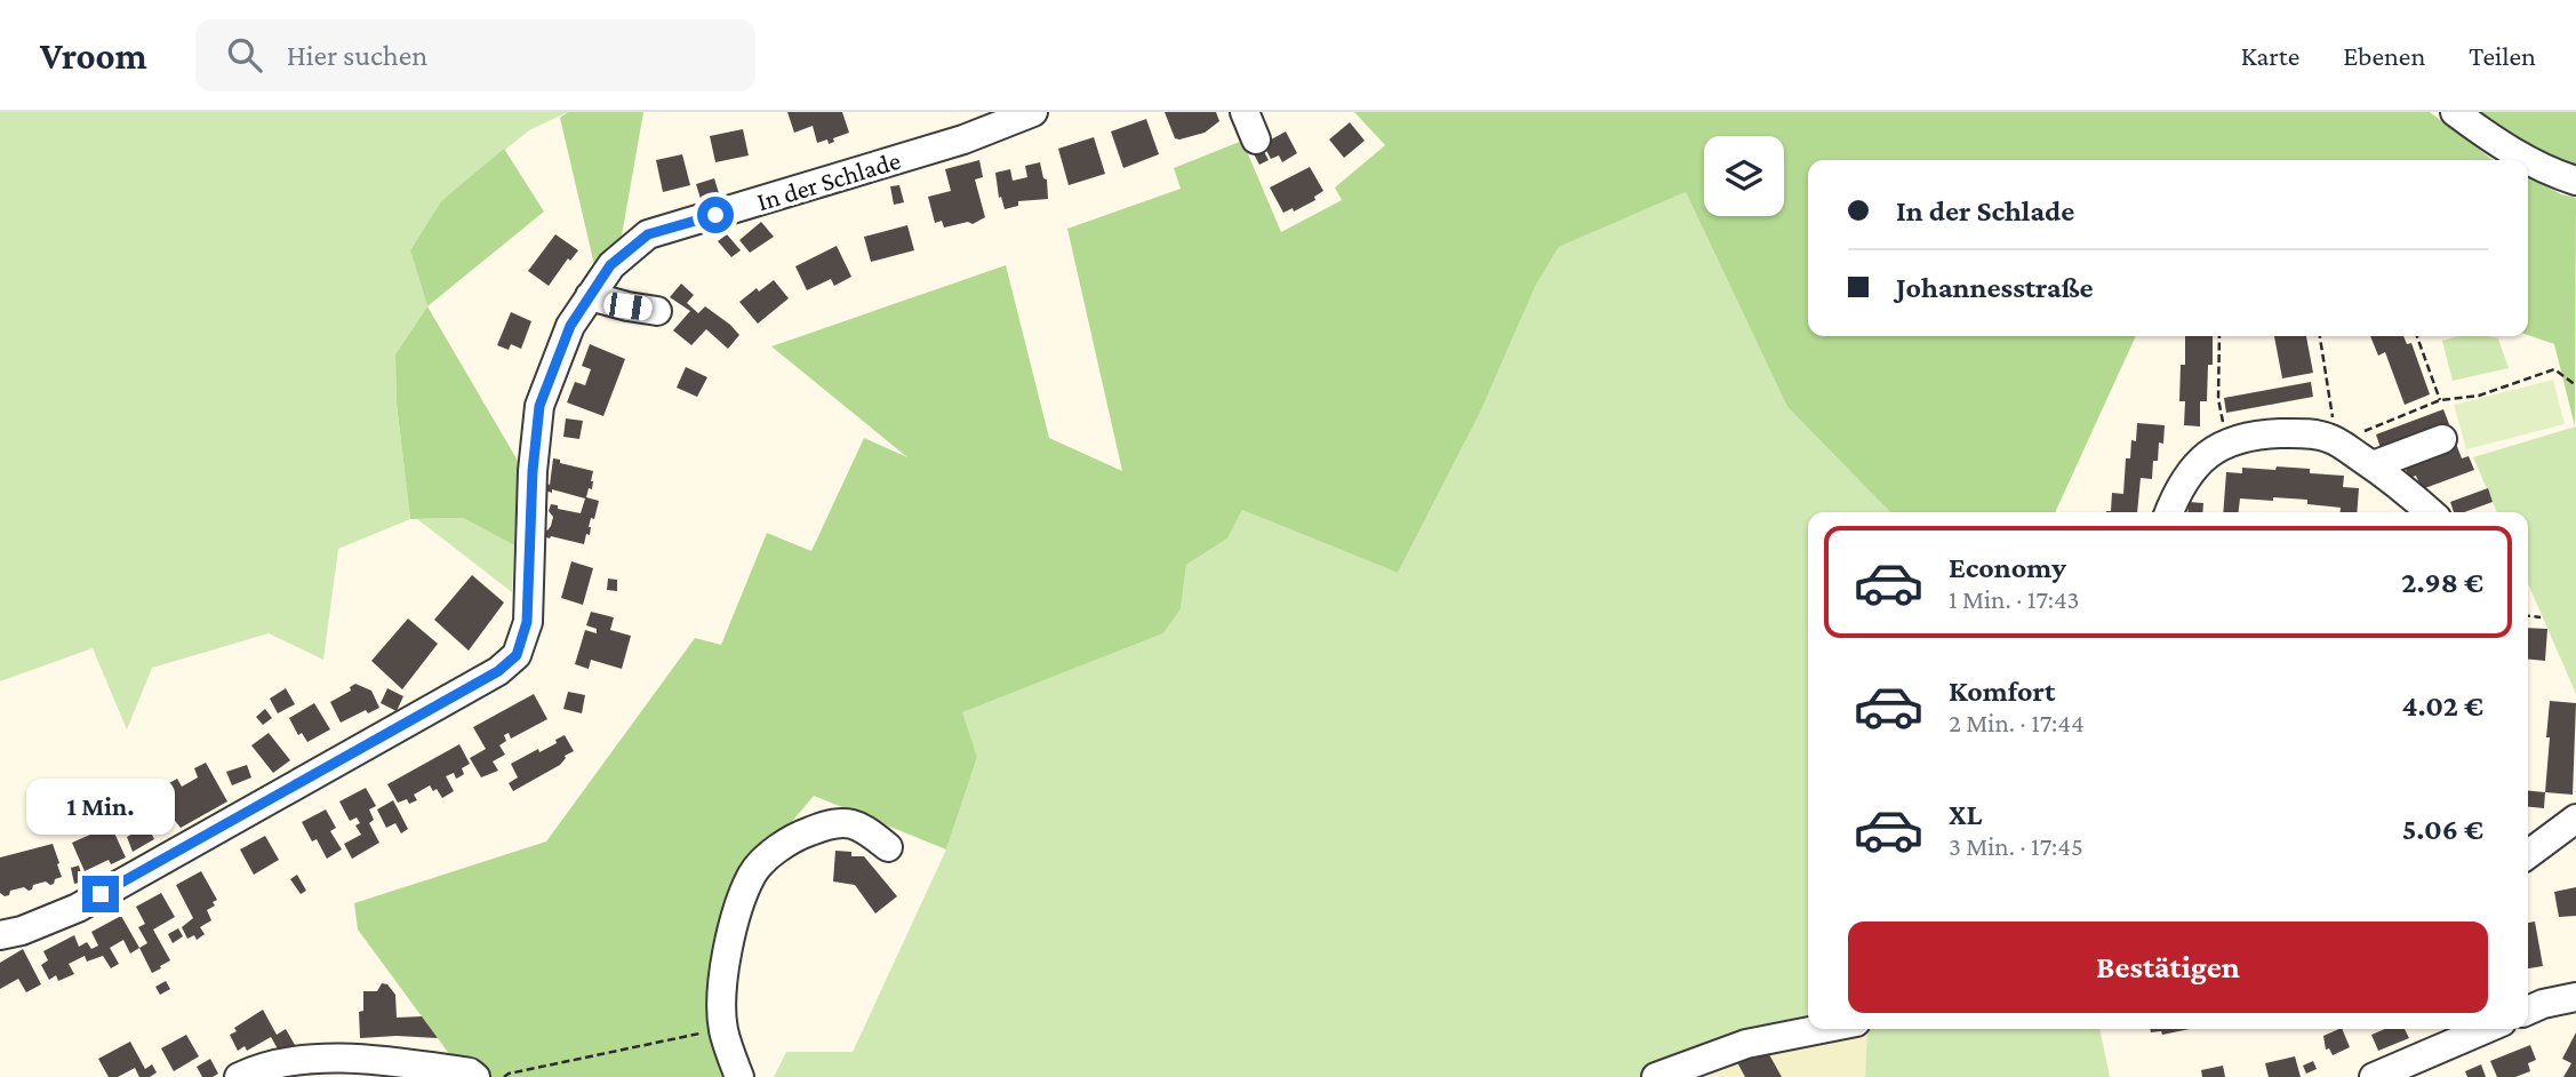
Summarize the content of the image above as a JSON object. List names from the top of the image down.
{
  "streets": {
    "street": ["In der Schlade"]
  },
  "page": {
    "header": "Vroom",
    "search": "Hier suchen",
    "nav": ["Karte", "Ebenen", "Teilen"],
    "banner": ["In der Schlade", "Johannesstraße"],
    "list": [
      {
        "name": "Economy",
        "note": "1 Min. · 17:43",
        "value": "2.98 €"
      },
      {
        "name": "Komfort",
        "note": "2 Min. · 17:44",
        "value": "4.02 €"
      },
      {
        "name": "XL",
        "note": "3 Min. · 17:45",
        "value": "5.06 €"
      }
    ],
    "bubble": "1 Min.",
    "buttons": "Bestätigen"
  }
}
